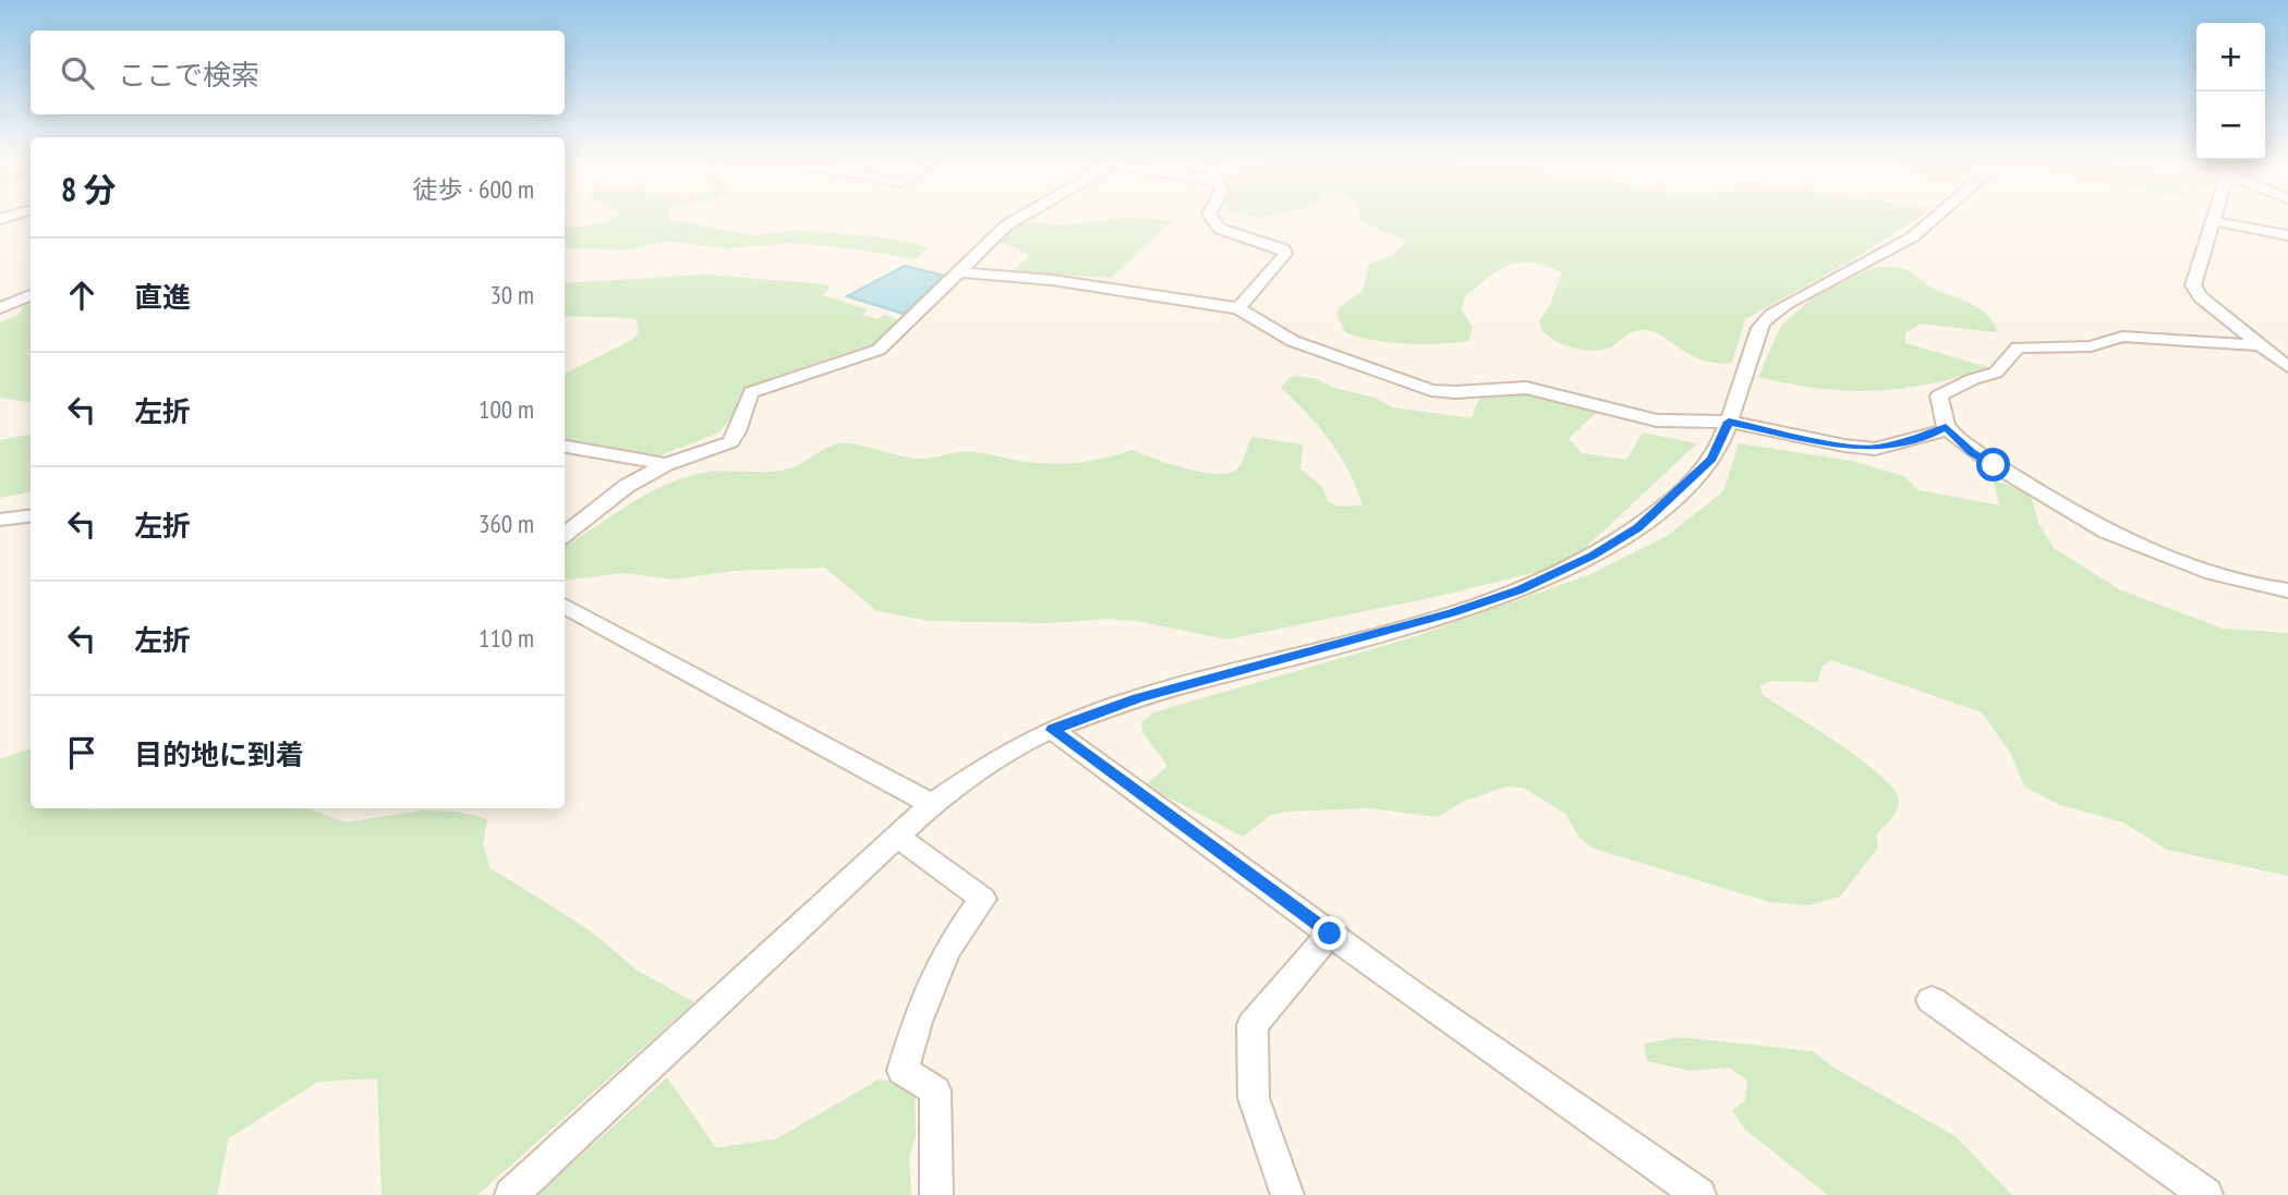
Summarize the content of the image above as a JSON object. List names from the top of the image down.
{
  "page": {
    "map_buttons": ["+", "−"],
    "search": "ここで検索",
    "heading": ["8 分", "徒歩 · 600 m"],
    "list": [
      ["直進", "30 m"],
      ["左折", "100 m"],
      ["左折", "360 m"],
      ["左折", "110 m"],
      "目的地に到着"
    ]
  }
}
